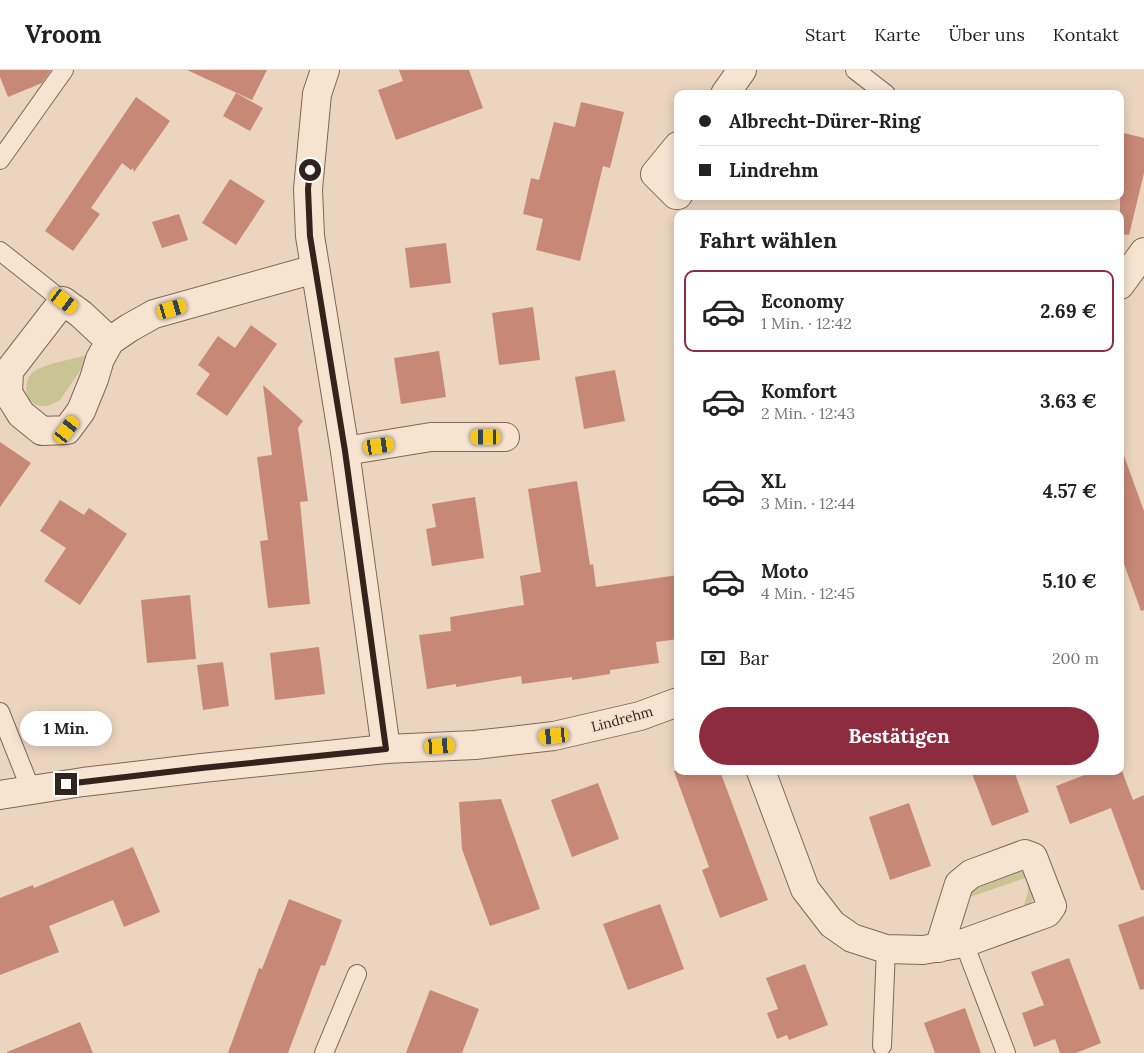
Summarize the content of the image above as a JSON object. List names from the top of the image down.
{
  "streets": {
    "street": ["Lindrehm"]
  },
  "page": {
    "header": "Vroom",
    "nav": [
      "Start",
      "Karte",
      "Über uns",
      "Kontakt"
    ],
    "banner": ["Albrecht-Dürer-Ring", "Lindrehm"],
    "heading": "Fahrt wählen",
    "list": [
      {
        "name": "Economy",
        "note": "1 Min. · 12:42",
        "value": "2.69 €"
      },
      {
        "name": "Komfort",
        "note": "2 Min. · 12:43",
        "value": "3.63 €"
      },
      {
        "name": "XL",
        "note": "3 Min. · 12:44",
        "value": "4.57 €"
      },
      {
        "name": "Moto",
        "note": "4 Min. · 12:45",
        "value": "5.10 €"
      }
    ],
    "pay": ["Bar", "200 m"],
    "buttons": "Bestätigen",
    "bubble": "1 Min."
  }
}
